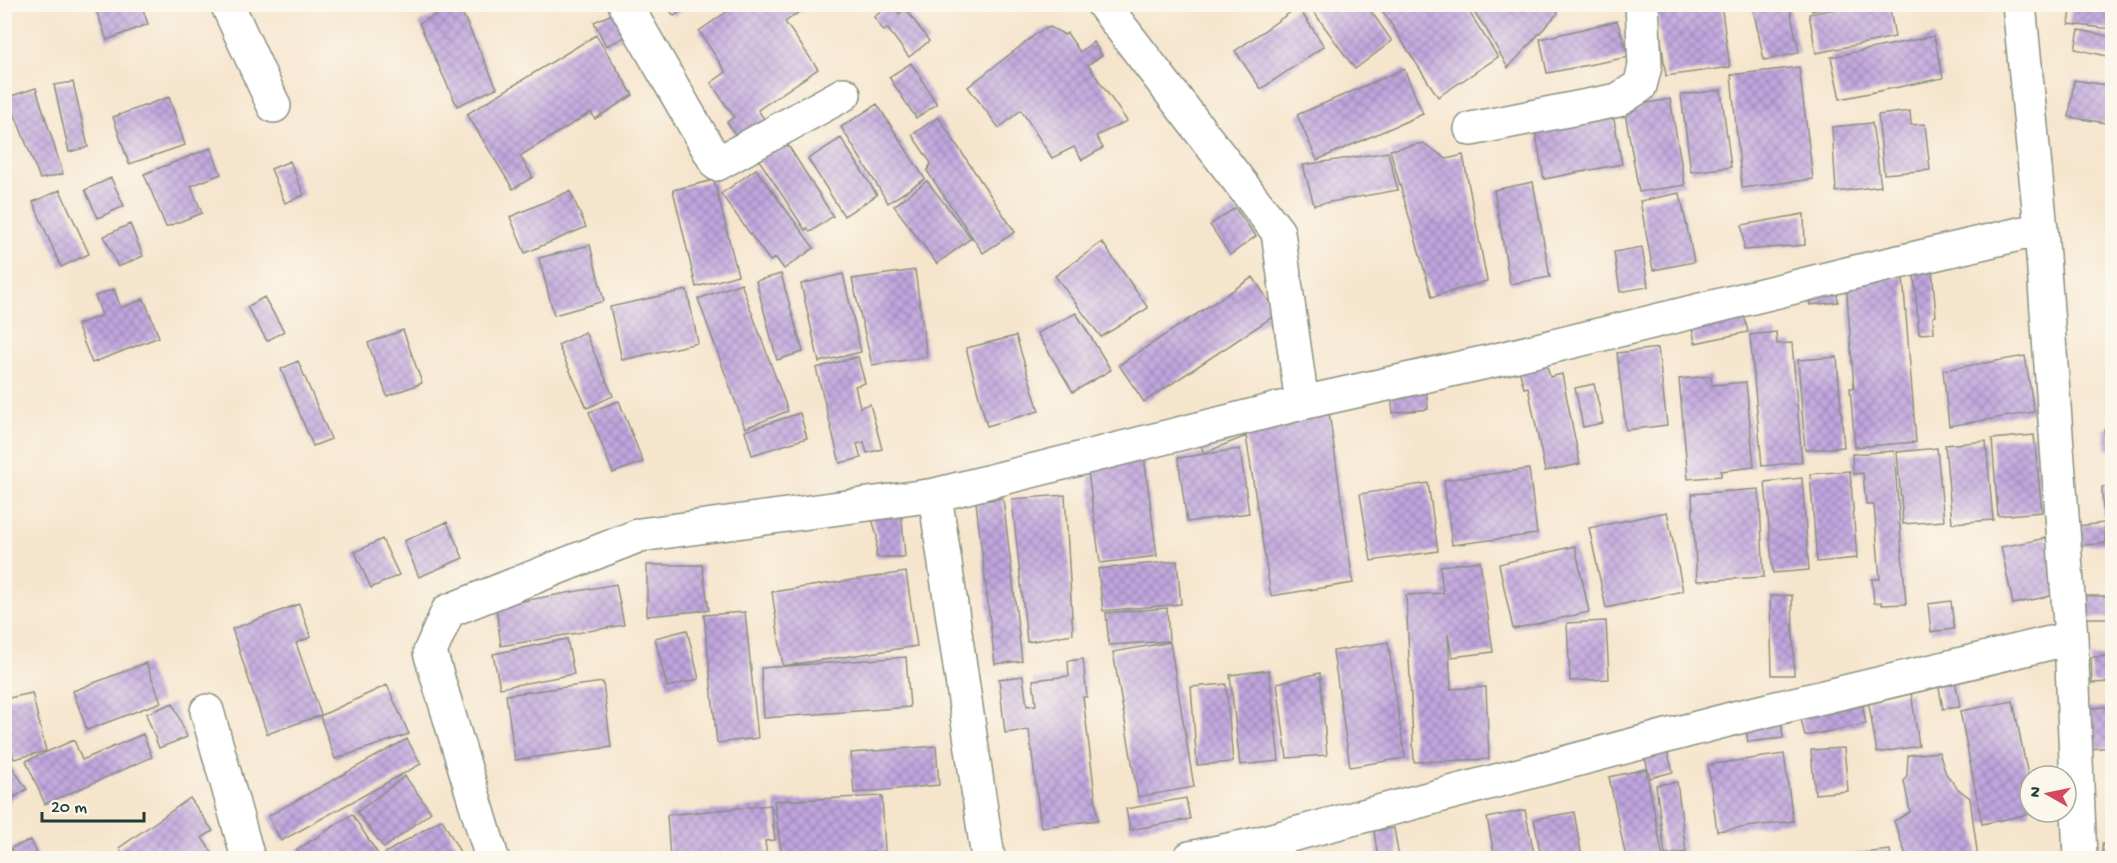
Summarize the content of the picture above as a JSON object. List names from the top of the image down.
{
  "scale_bar": "20 m",
  "north": "left"
}
